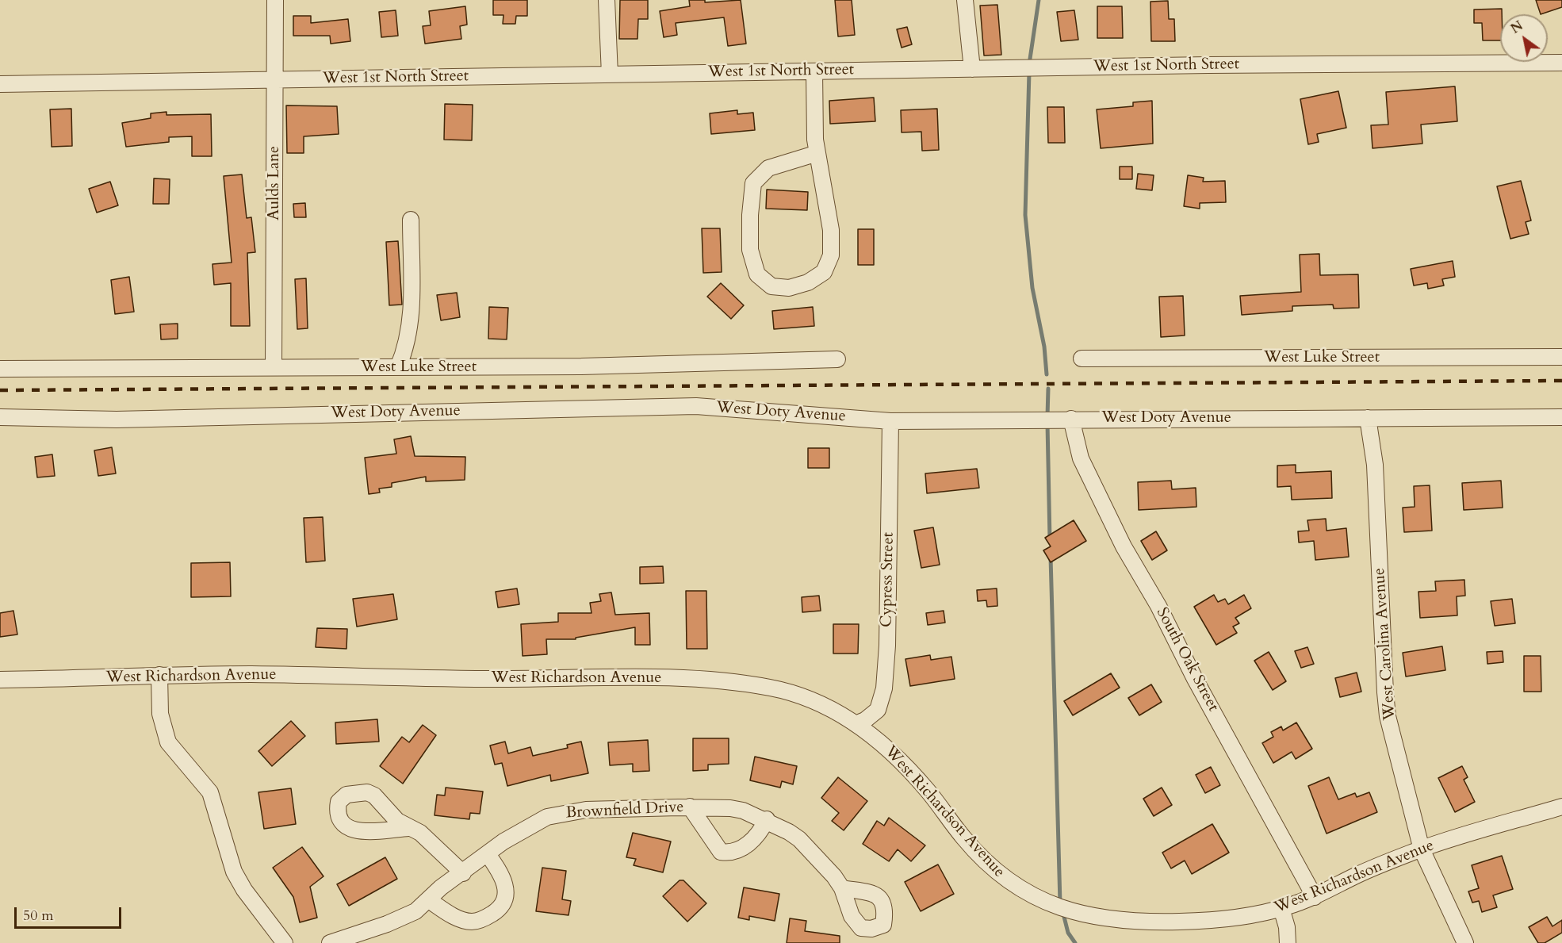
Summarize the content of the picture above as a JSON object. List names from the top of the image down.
{
  "streets": {
    "street": [
      "West 1st North Street",
      "Aulds Lane",
      "West Luke Street",
      "West Doty Avenue",
      "Cypress Street",
      "West Carolina Avenue",
      "South Oak Street",
      "West Richardson Avenue",
      "Brownfield Drive"
    ]
  },
  "crossings": [
    ["West 1st North Street", "Aulds Lane"],
    ["Aulds Lane", "West Luke Street"],
    ["West Doty Avenue", "Cypress Street"],
    ["West Doty Avenue", "West Carolina Avenue"],
    ["West Doty Avenue", "South Oak Street"],
    ["Cypress Street", "West Richardson Avenue"],
    ["West Carolina Avenue", "West Richardson Avenue"],
    ["South Oak Street", "West Richardson Avenue"]
  ],
  "scale_bar": "50 m",
  "north": "top left"
}
